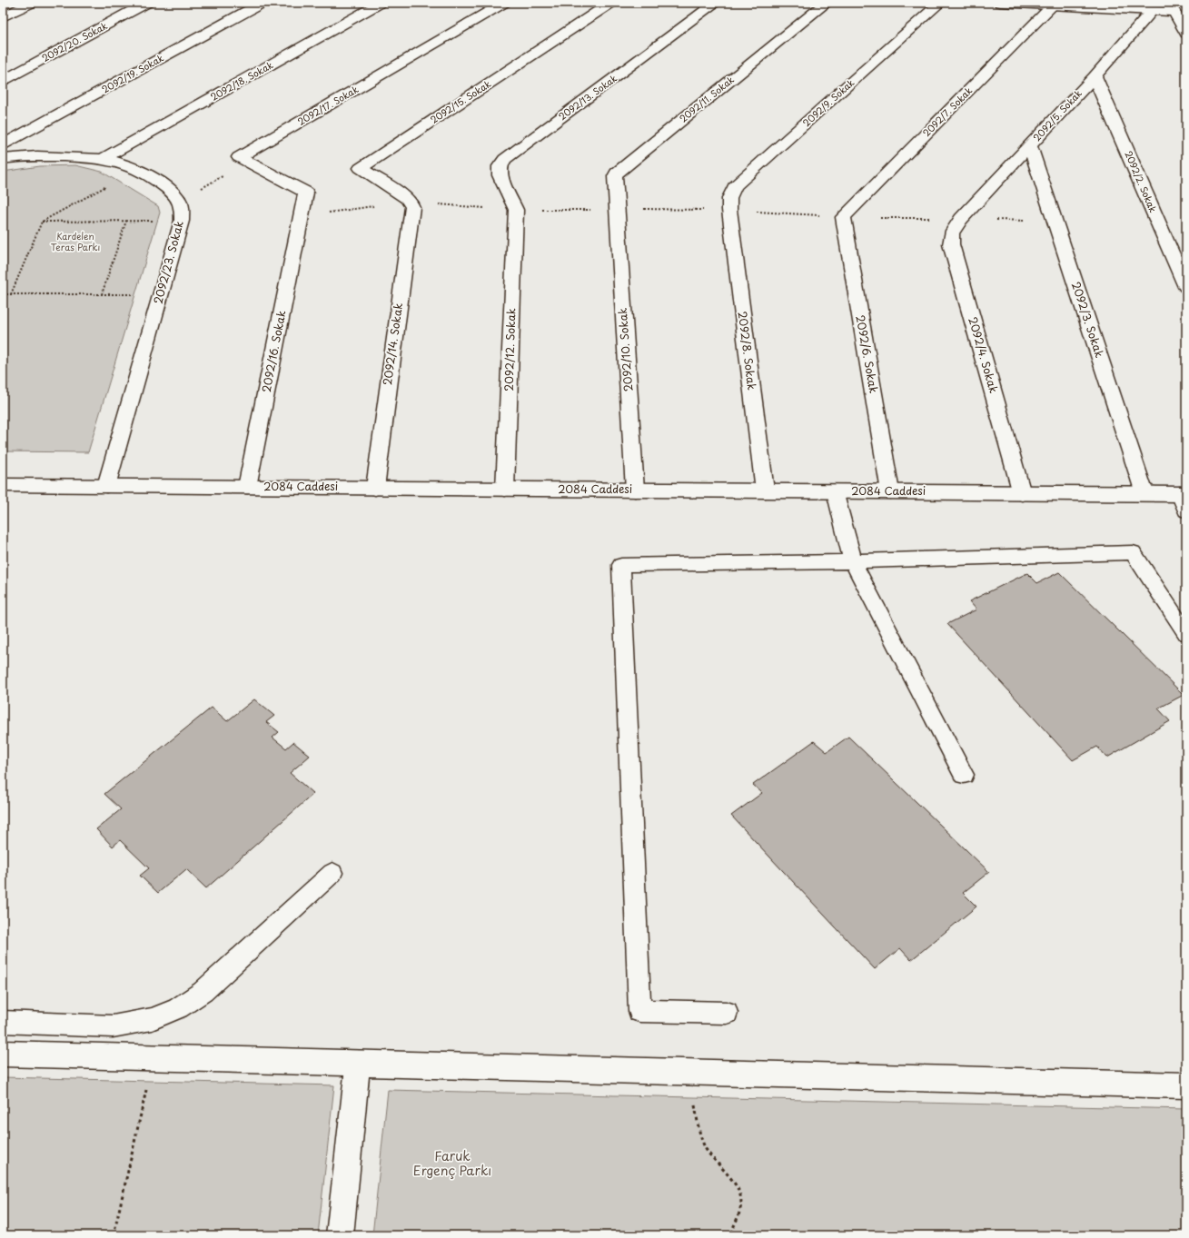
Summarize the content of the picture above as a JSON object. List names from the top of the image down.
{
  "streets": {
    "street": [
      "2092/20. Sokak",
      "2092/19. Sokak",
      "2092/18. Sokak",
      "2092/13. Sokak",
      "2092/11. Sokak",
      "2092/15. Sokak",
      "2092/9. Sokak",
      "2092/17. Sokak",
      "2092/7. Sokak",
      "2092/5. Sokak",
      "2092/2. Sokak",
      "2092/23. Sokak",
      "2092/3. Sokak",
      "2092/14. Sokak",
      "2092/12. Sokak",
      "2092/10. Sokak",
      "2092/8. Sokak",
      "2092/16. Sokak",
      "2092/6. Sokak",
      "2092/4. Sokak",
      "2084 Caddesi"
    ]
  },
  "crossings": [
    ["2092/13. Sokak", "2092/12. Sokak"],
    ["2092/11. Sokak", "2092/10. Sokak"],
    ["2092/15. Sokak", "2092/14. Sokak"],
    ["2092/9. Sokak", "2092/8. Sokak"],
    ["2092/7. Sokak", "2092/6. Sokak"],
    ["2092/5. Sokak", "2092/2. Sokak"],
    ["2092/5. Sokak", "2092/3. Sokak"],
    ["2092/5. Sokak", "2092/4. Sokak"],
    ["2092/23. Sokak", "2084 Caddesi"],
    ["2092/3. Sokak", "2084 Caddesi"],
    ["2092/14. Sokak", "2084 Caddesi"],
    ["2092/12. Sokak", "2084 Caddesi"],
    ["2092/10. Sokak", "2084 Caddesi"],
    ["2092/8. Sokak", "2084 Caddesi"],
    ["2092/16. Sokak", "2084 Caddesi"],
    ["2092/6. Sokak", "2084 Caddesi"],
    ["2092/4. Sokak", "2084 Caddesi"]
  ],
  "parks": ["Kardelen Teras Parkı", "Faruk Ergenç Parkı"]
}
